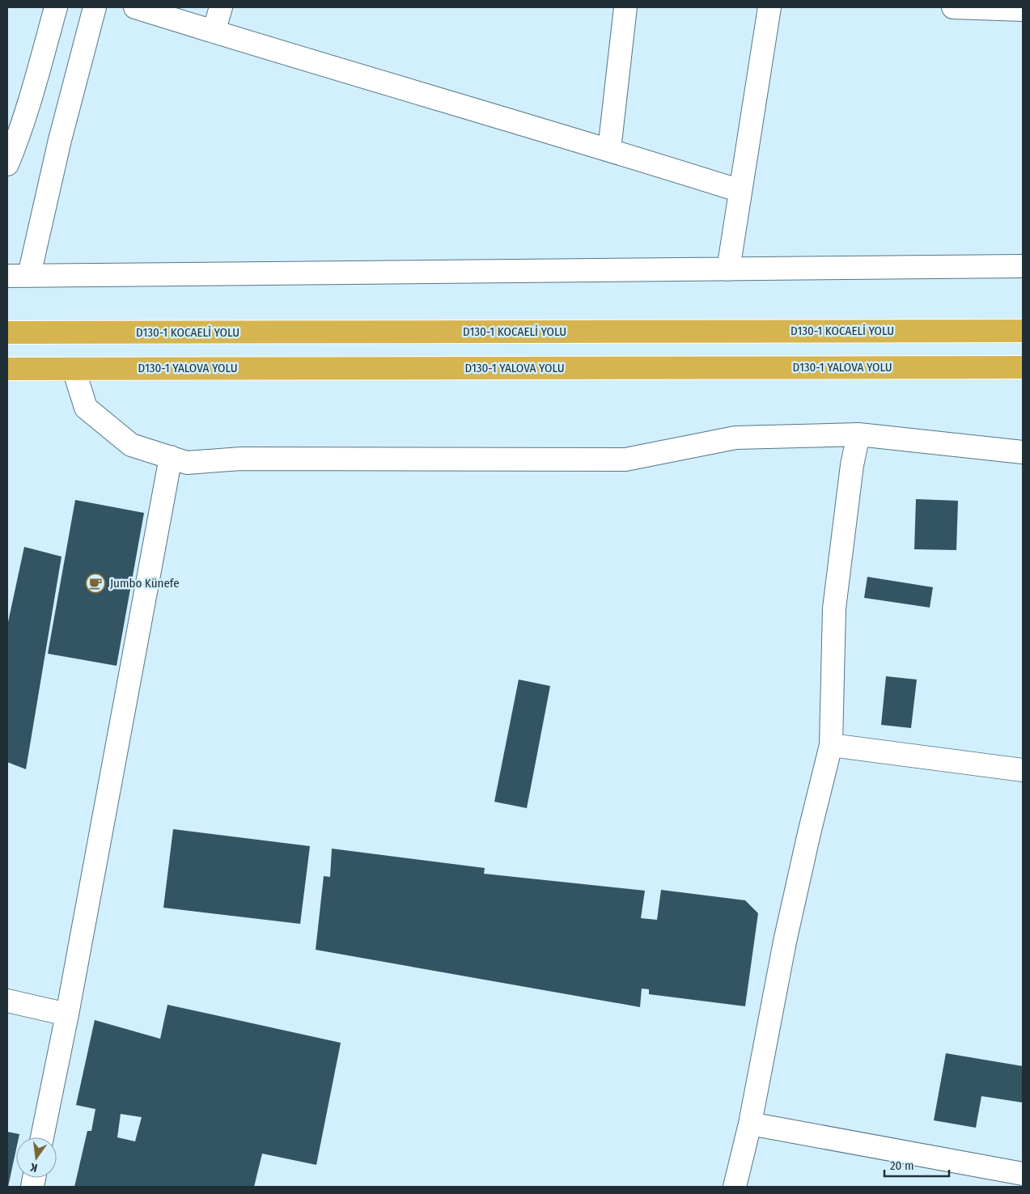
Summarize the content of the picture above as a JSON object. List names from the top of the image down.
{
  "streets": {
    "highway": ["D130-1 KOCAELİ YOLU", "D130-1 YALOVA YOLU"]
  },
  "places": {
    "cafe": ["Jumbo Künefe"]
  },
  "scale_bar": "20 m",
  "north": "bottom"
}
